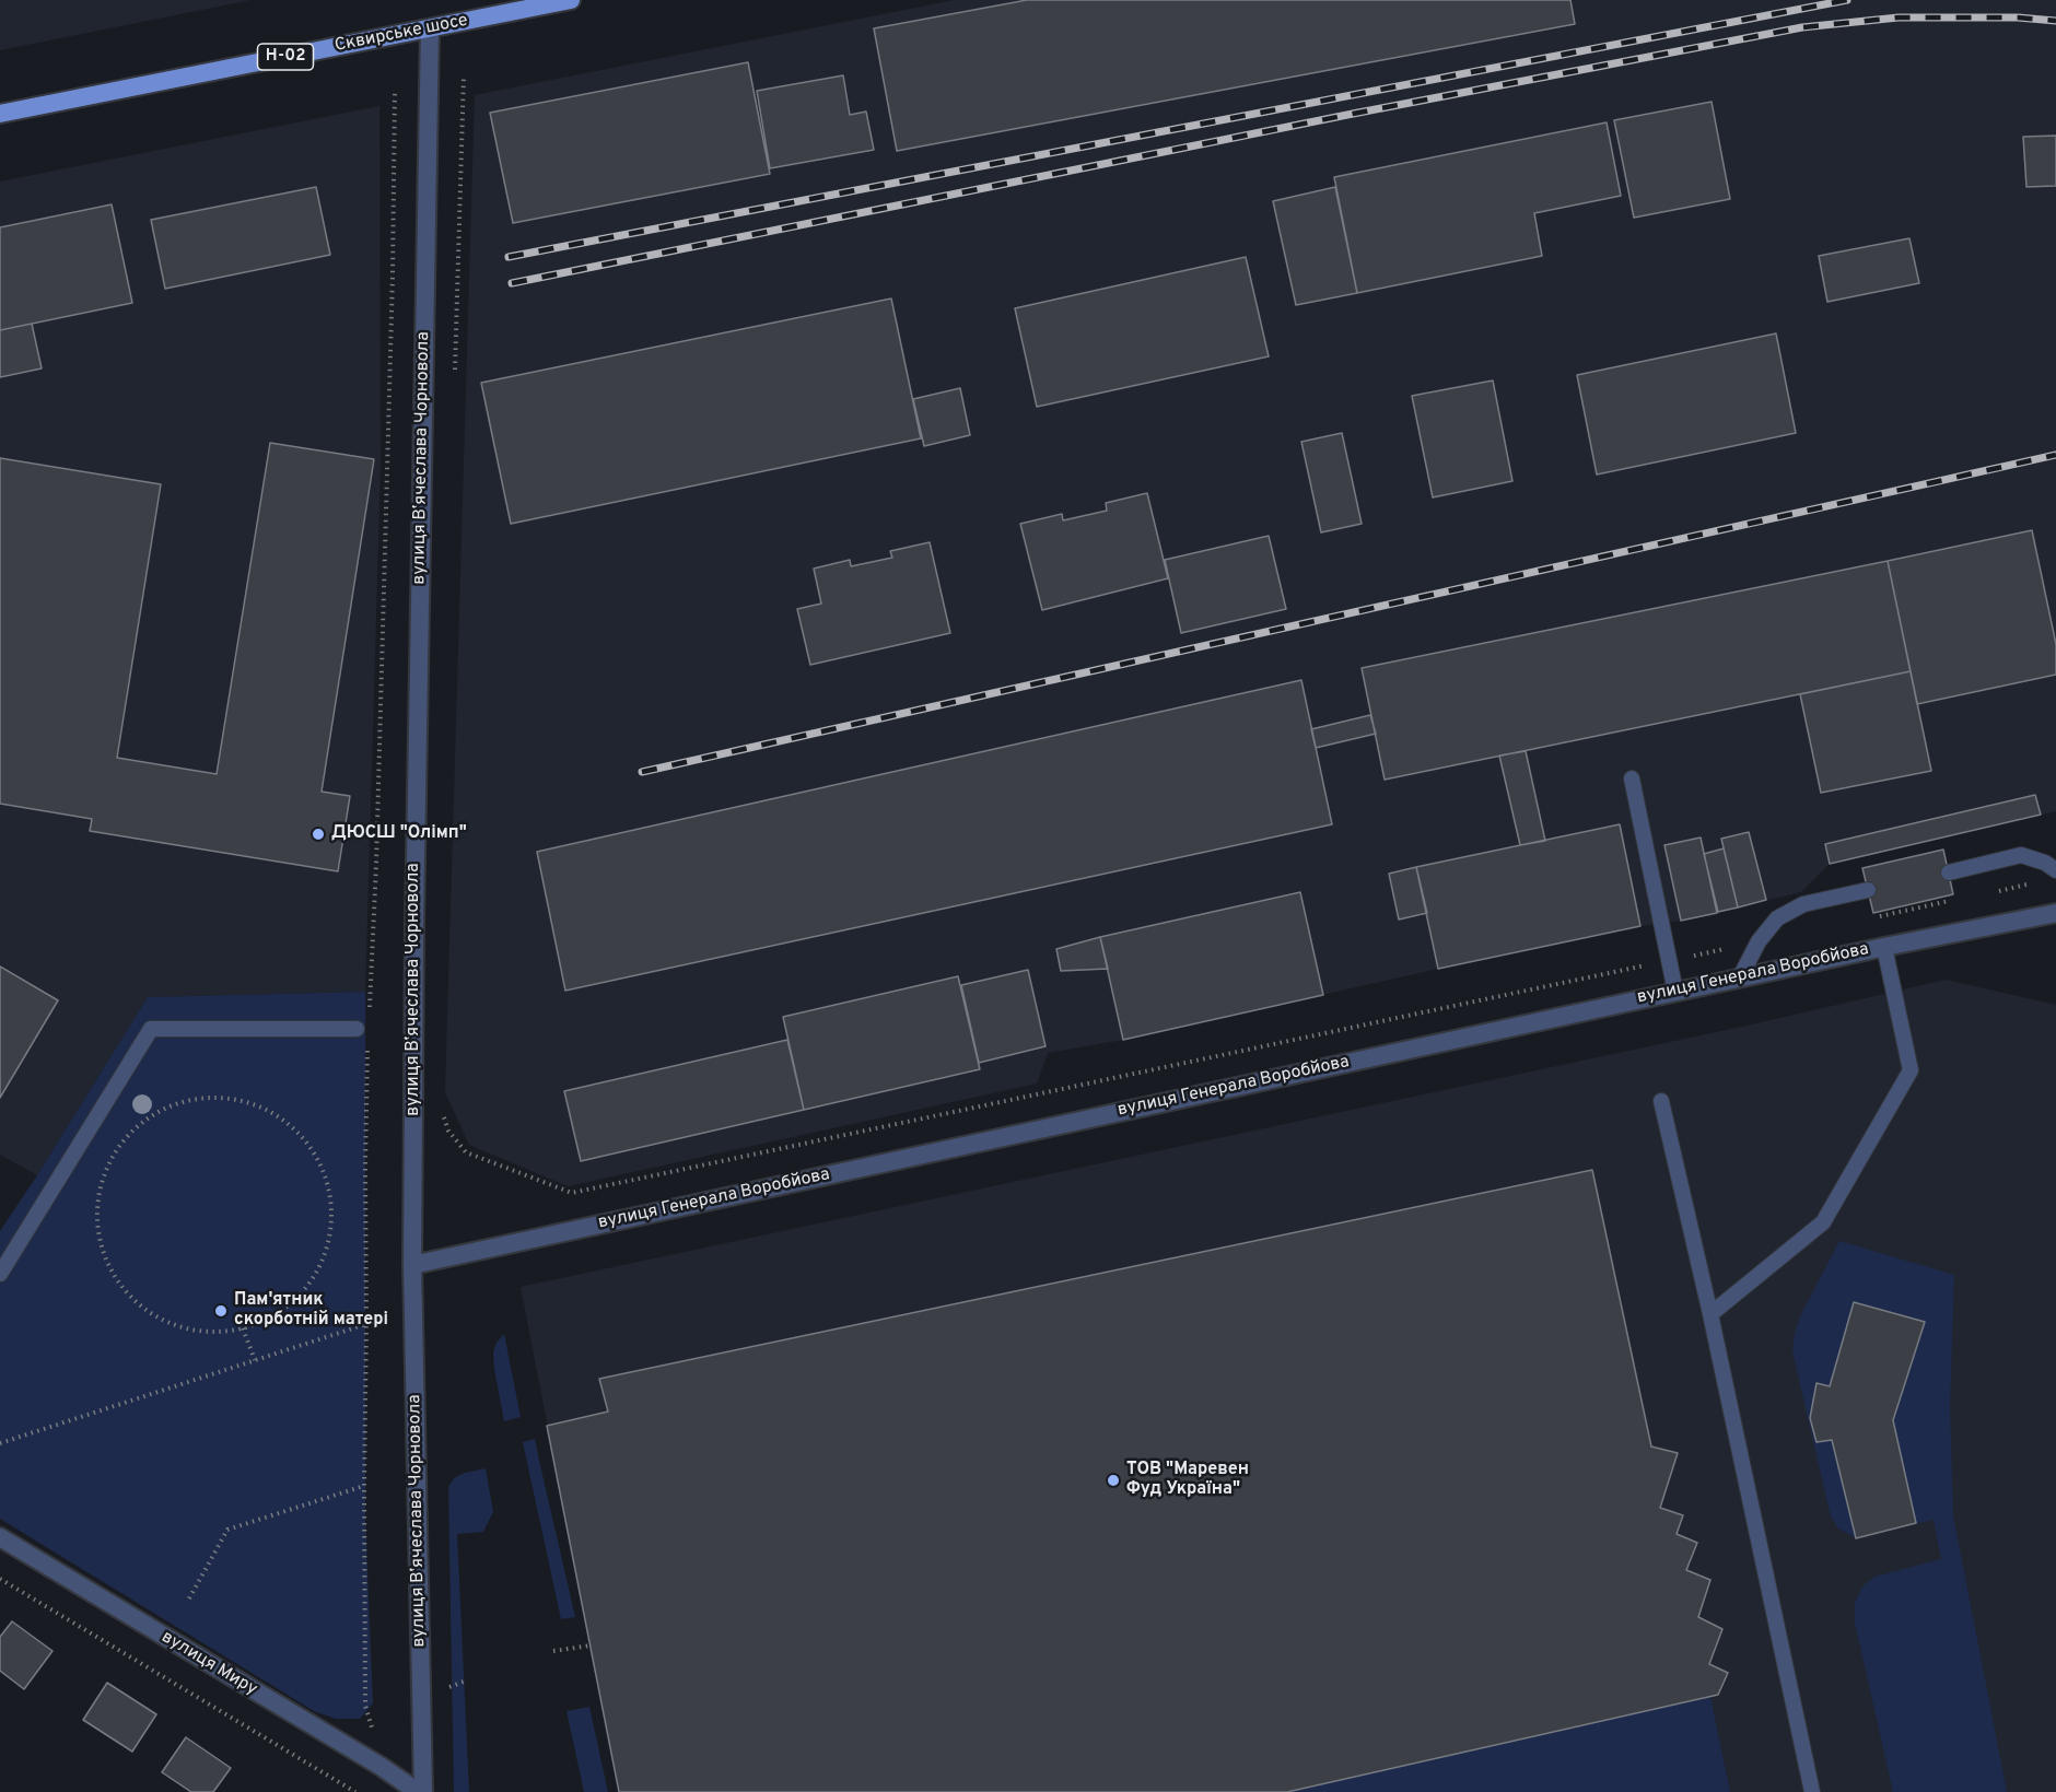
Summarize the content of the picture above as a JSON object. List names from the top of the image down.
{
  "streets": {
    "main road": ["Сквирське шосе", "Н-02"],
    "street": ["вулиця Вʼячеслава Чорновола", "вулиця Генерала Воробйова", "вулиця Миру"]
  },
  "crossings": [
    ["Сквирське шосе", "вулиця Вʼячеслава Чорновола"],
    ["вулиця Вʼячеслава Чорновола", "вулиця Генерала Воробйова"]
  ],
  "places": ["ДЮСШ \"Олімп\"", "Пам'ятник скорботній матері", "ТОВ \"Маревен Фуд Україна\""]
}
